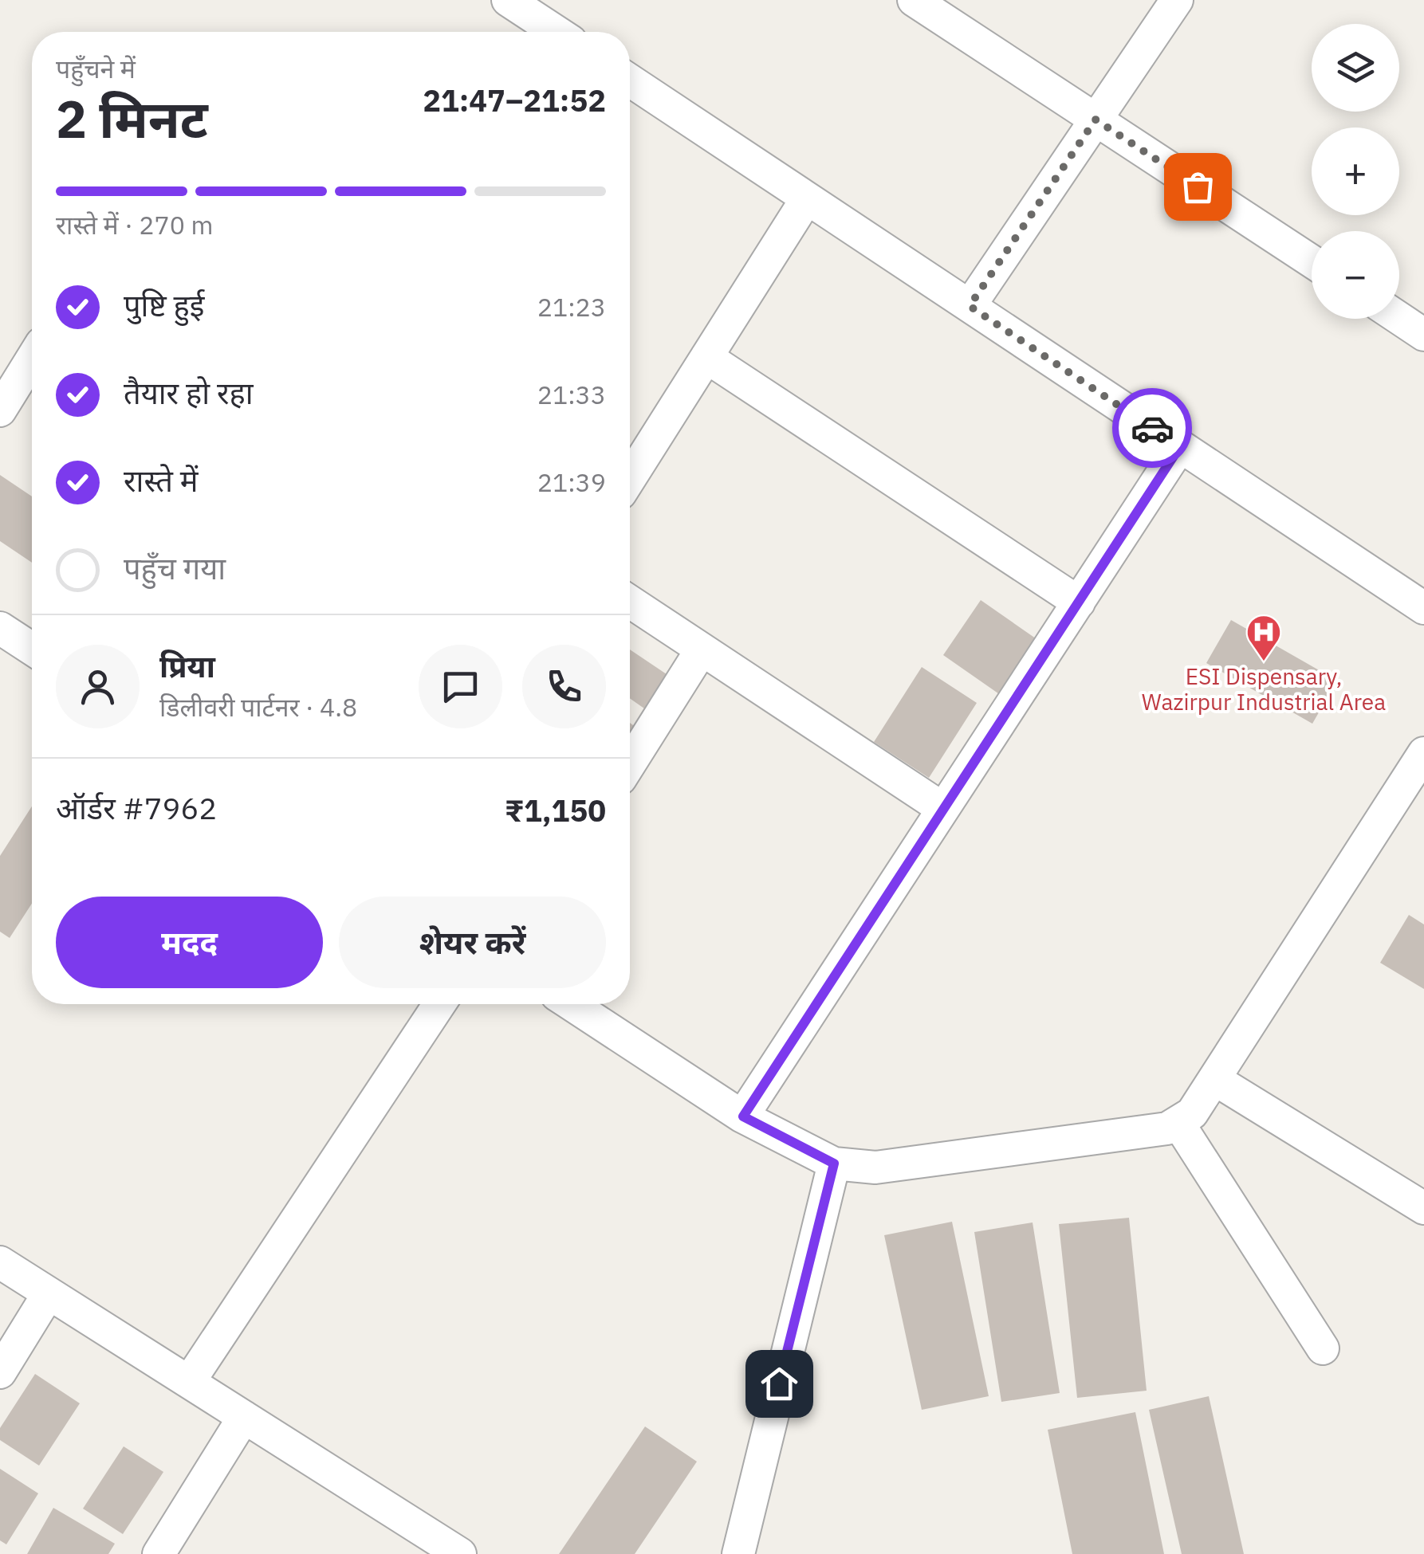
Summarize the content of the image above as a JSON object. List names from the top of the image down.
{
  "places": {
    "hospital": ["ESI Dispensary, Wazirpur Industrial Area"]
  },
  "page": {
    "map_buttons": ["+", "−"],
    "heading": ["2 मिनट", "पहुँचने में", "21:47–21:52"],
    "panel": [
      "प्रिया",
      "डिलीवरी पार्टनर · 4.8",
      "ऑर्डर #7962",
      "₹1,150"
    ],
    "bar": "रास्ते में · 270 m",
    "list": [
      ["पुष्टि हुई", "21:23"],
      ["तैयार हो रहा", "21:33"],
      ["रास्ते में", "21:39"],
      "पहुँच गया"
    ],
    "buttons": ["मदद", "शेयर करें"]
  }
}
